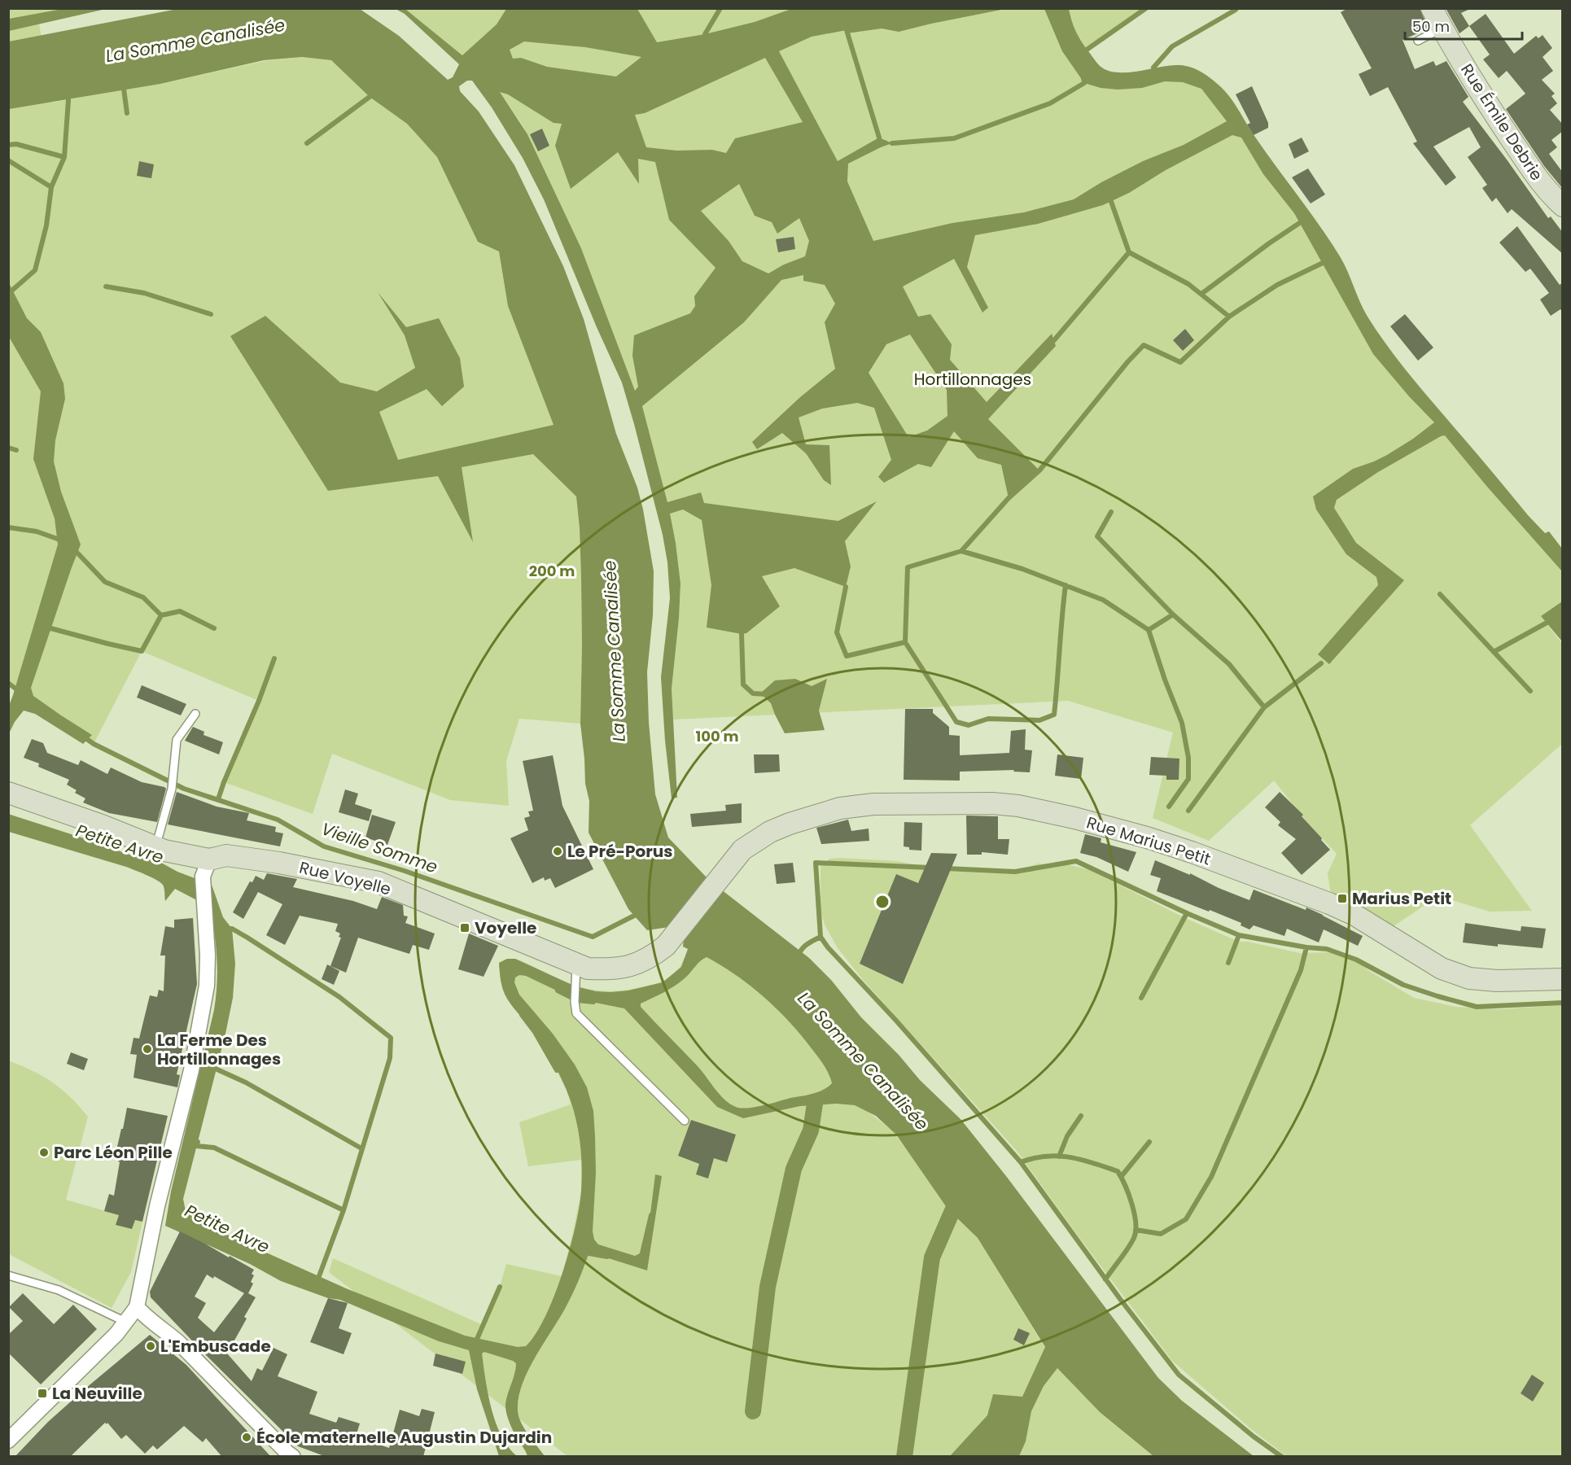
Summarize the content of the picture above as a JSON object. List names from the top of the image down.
{
  "streets": {
    "street": ["Rue Émile Debrie", "Rue Marius Petit", "Rue Voyelle"]
  },
  "crossings": [
    ["Rue Marius Petit", "Rue Voyelle"]
  ],
  "water": ["La Somme Canalisée", "Petite Avre", "Vieille Somme"],
  "parks": ["Hortillonnages"],
  "places": {
    "other": [
      "Le Pré-Porus",
      "La Ferme Des Hortillonnages",
      "Parc Léon Pille",
      "L'Embuscade",
      "École maternelle Augustin Dujardin"
    ],
    "transit": ["Marius Petit", "Voyelle", "La Neuville"]
  },
  "scale_bar": "50 m",
  "rings": ["200 m", "100 m"]
}
